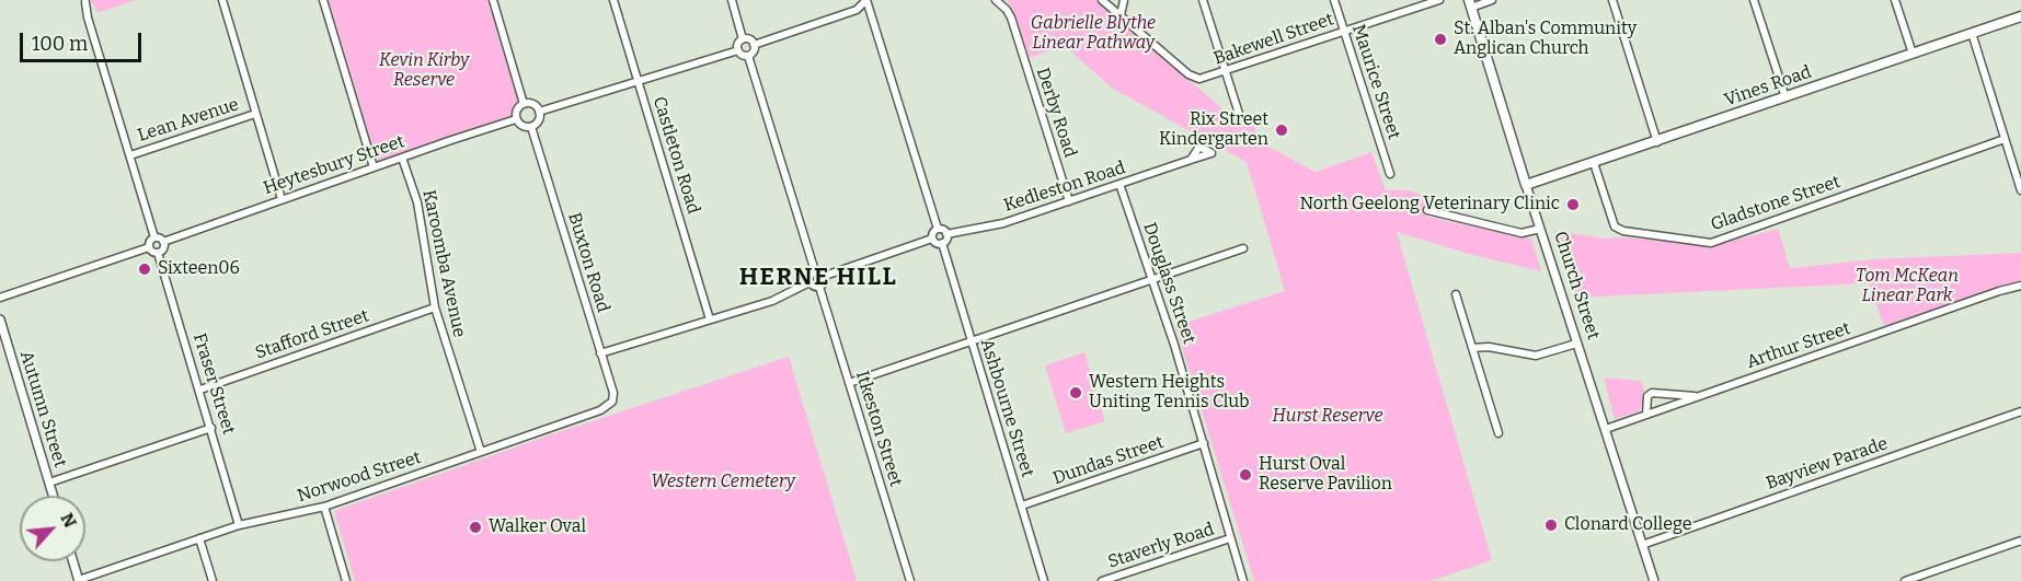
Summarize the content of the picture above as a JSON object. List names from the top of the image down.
{
  "streets": {
    "main road": ["Vines Road", "Church Street"],
    "street": [
      "Bakewell Street",
      "Maurice Street",
      "Derby Road",
      "Lean Avenue",
      "Castleton Road",
      "Heytesbury Street",
      "Kedleston Road",
      "Gladstone Street",
      "Buxton Road",
      "Karoomba Avenue",
      "Douglass Street",
      "Stafford Street",
      "Arthur Street",
      "Fraser Street",
      "Ashbourne Street",
      "Autumn Street",
      "Itkeston Street",
      "Dundas Street",
      "Bayview Parade",
      "Norwood Street",
      "Staverly Road"
    ]
  },
  "crossings": [
    ["Bakewell Street", "Maurice Street"],
    ["Vines Road", "Gladstone Street"],
    ["Vines Road", "Church Street"],
    ["Derby Road", "Kedleston Road"],
    ["Heytesbury Street", "Buxton Road"],
    ["Heytesbury Street", "Karoomba Avenue"],
    ["Heytesbury Street", "Fraser Street"],
    ["Kedleston Road", "Douglass Street"],
    ["Kedleston Road", "Ashbourne Street"],
    ["Buxton Road", "Norwood Street"],
    ["Karoomba Avenue", "Stafford Street"],
    ["Karoomba Avenue", "Norwood Street"],
    ["Douglass Street", "Dundas Street"],
    ["Douglass Street", "Staverly Road"],
    ["Church Street", "Arthur Street"],
    ["Church Street", "Bayview Parade"],
    ["Stafford Street", "Fraser Street"],
    ["Fraser Street", "Norwood Street"],
    ["Ashbourne Street", "Dundas Street"]
  ],
  "districts": ["HERNE HILL"],
  "parks": [
    "Gabrielle Blythe Linear Pathway",
    "Kevin Kirby Reserve",
    "Tom McKean Linear Park",
    "Hurst Reserve",
    "Western Cemetery"
  ],
  "places": [
    "St. Alban's Community Anglican Church",
    "Rix Street Kindergarten",
    "North Geelong Veterinary Clinic",
    "Sixteen06",
    "Western Heights Uniting Tennis Club",
    "Hurst Oval Reserve Pavilion",
    "Clonard College",
    "Walker Oval"
  ],
  "scale_bar": "100 m",
  "north": "top right"
}
